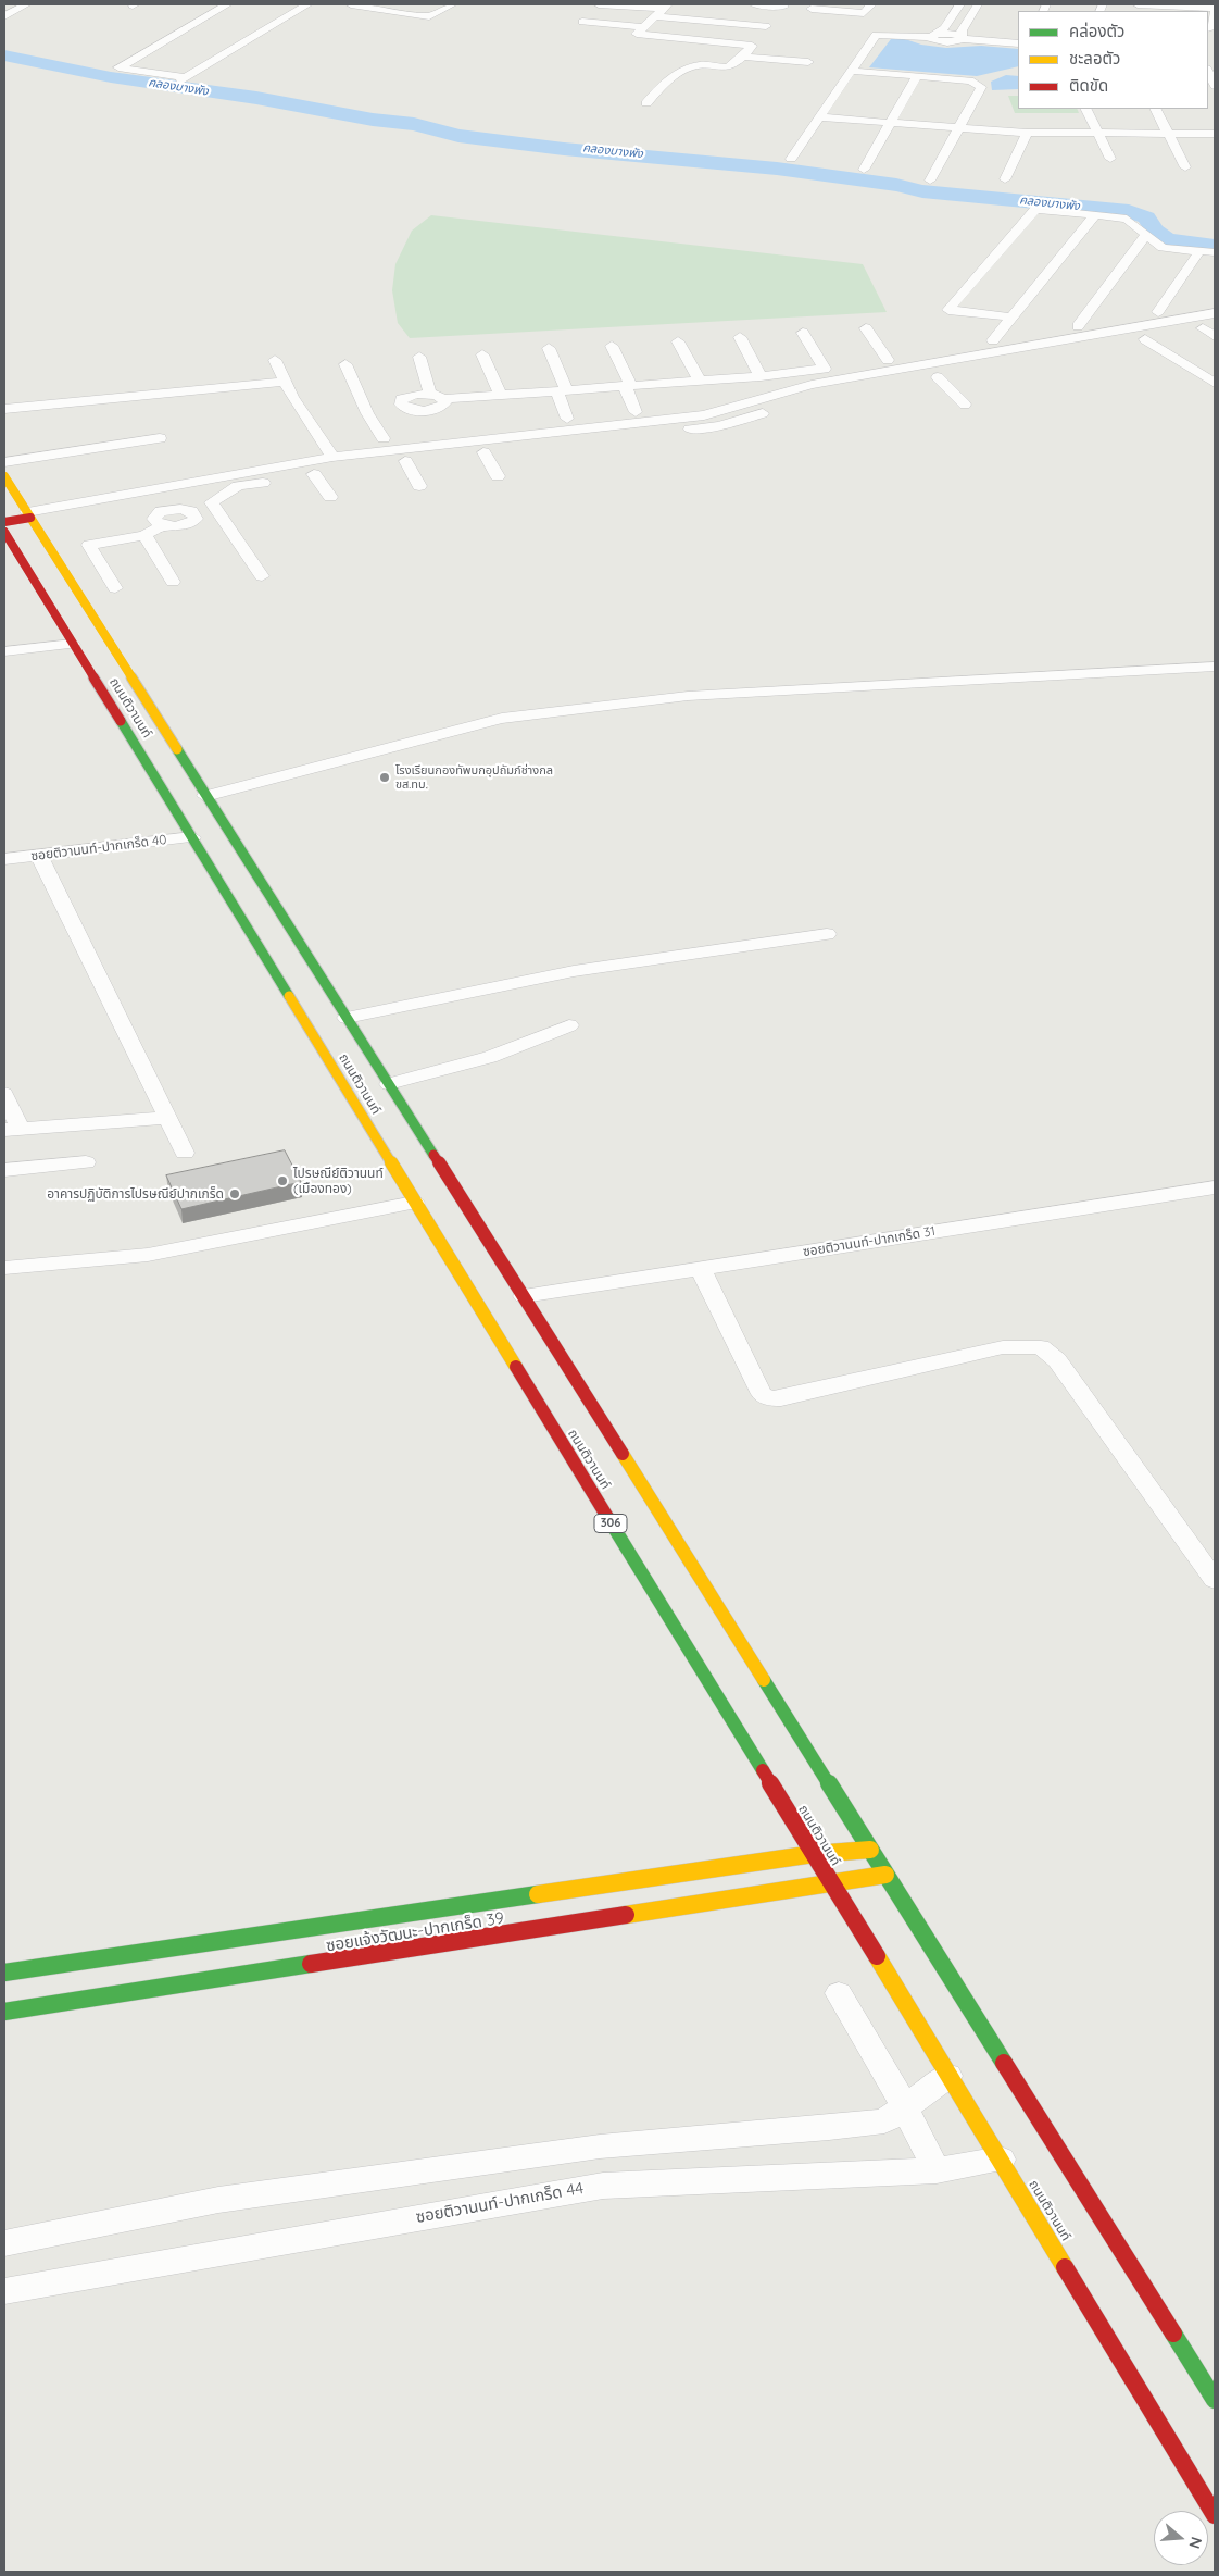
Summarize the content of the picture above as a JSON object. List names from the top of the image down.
{
  "streets": {
    "main road": ["ถนนติวานนท์", "306", "ซอยแจ้งวัฒนะ-ปากเกร็ด 39"],
    "street": ["ซอยติวานนท์-ปากเกร็ด 40", "ซอยติวานนท์-ปากเกร็ด 31", "ซอยติวานนท์-ปากเกร็ด 44"]
  },
  "crossings": [
    ["ถนนติวานนท์", "ซอยติวานนท์-ปากเกร็ด 40"],
    ["ถนนติวานนท์", "ซอยติวานนท์-ปากเกร็ด 31"],
    ["ถนนติวานนท์", "ซอยแจ้งวัฒนะ-ปากเกร็ด 39"],
    ["ถนนติวานนท์", "ซอยติวานนท์-ปากเกร็ด 44"]
  ],
  "water": ["คลองบางพัง"],
  "places": ["โรงเรียนกองทัพบกอุปถัมภ์ช่างกล ขส.ทบ.", "ไปรษณีย์ติวานนท์ (เมืองทอง)", "อาคารปฏิบัติการไปรษณีย์ปากเกร็ด"],
  "legend": ["คล่องตัว", "ชะลอตัว", "ติดขัด"],
  "north": "right"
}
